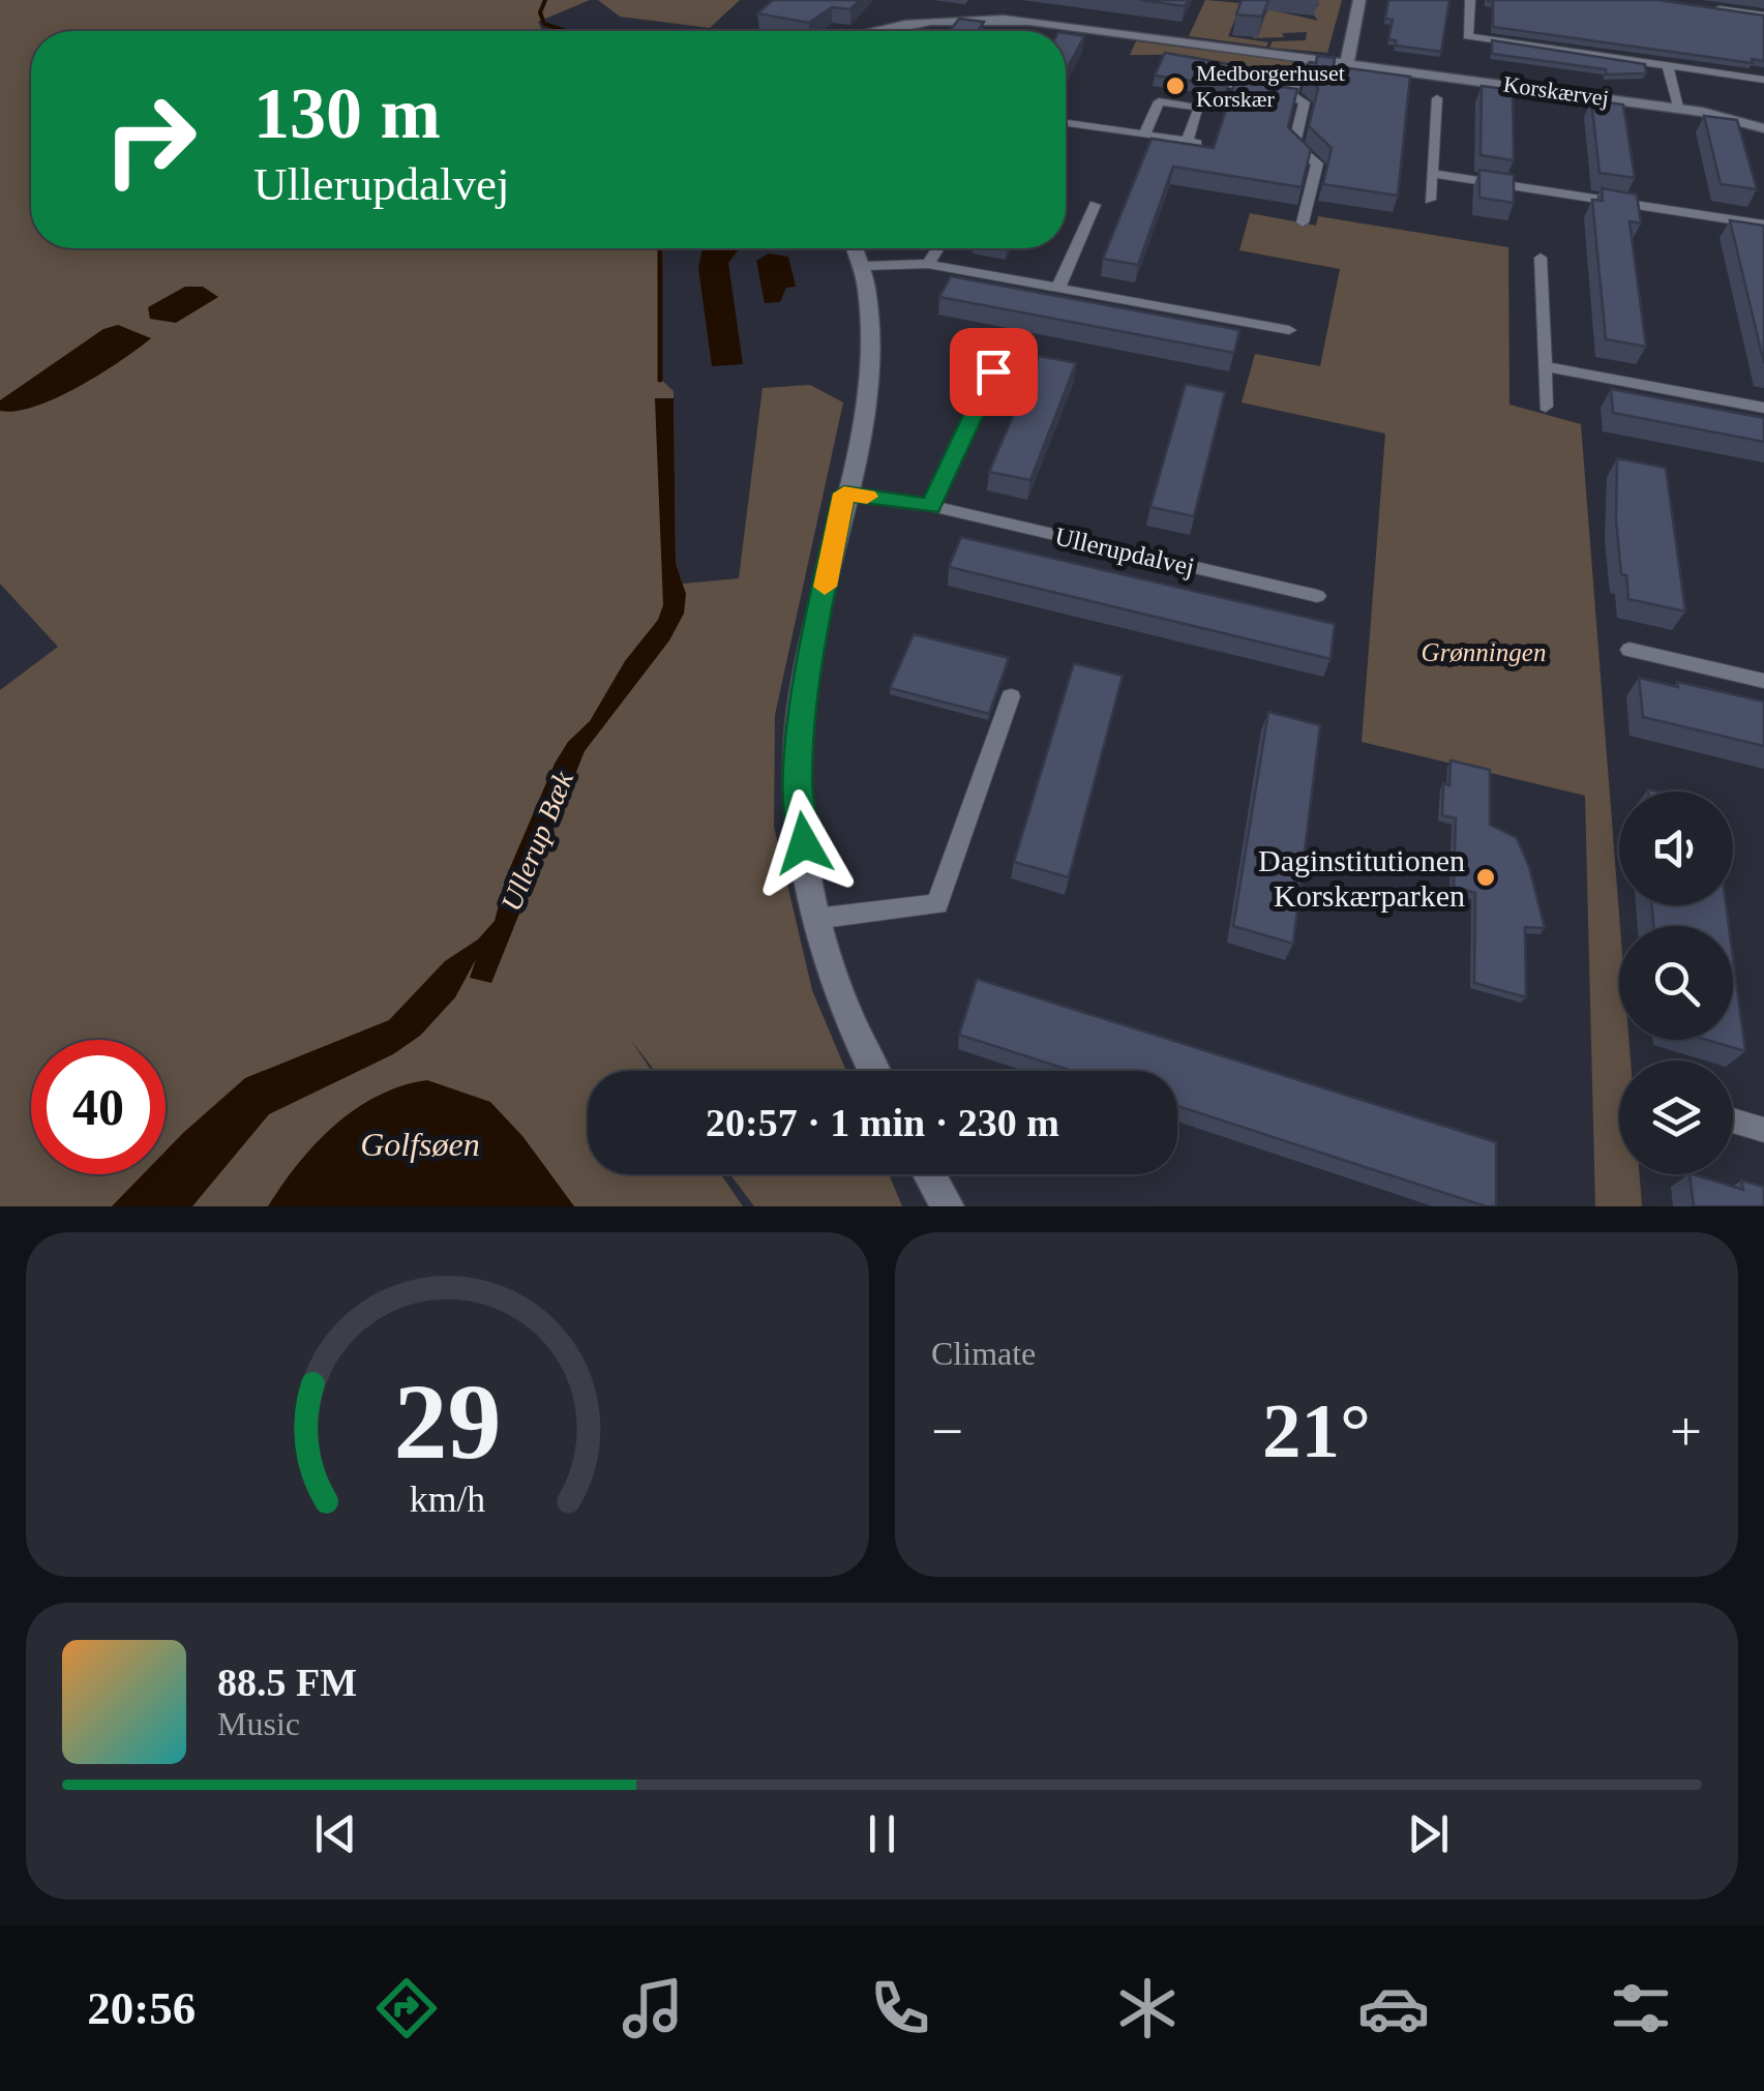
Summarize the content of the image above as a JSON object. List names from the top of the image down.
{
  "streets": {
    "street": ["Korskærvej", "Ullerupdalvej"]
  },
  "water": ["Ullerup Bæk", "Golfsøen"],
  "parks": ["Grønningen"],
  "places": ["Medborgerhuset Korskær", "Daginstitutionen Korskærparken"],
  "page": {
    "turn": ["130 m", "Ullerupdalvej"],
    "limit": "40",
    "trip": "20:57 · 1 min · 230 m",
    "tile": "Climate",
    "heat": ["−", "21°", "+"],
    "song": ["88.5 FM", "Music"],
    "tabs": "20:56",
    "gauge": ["29", "km/h"]
  }
}
